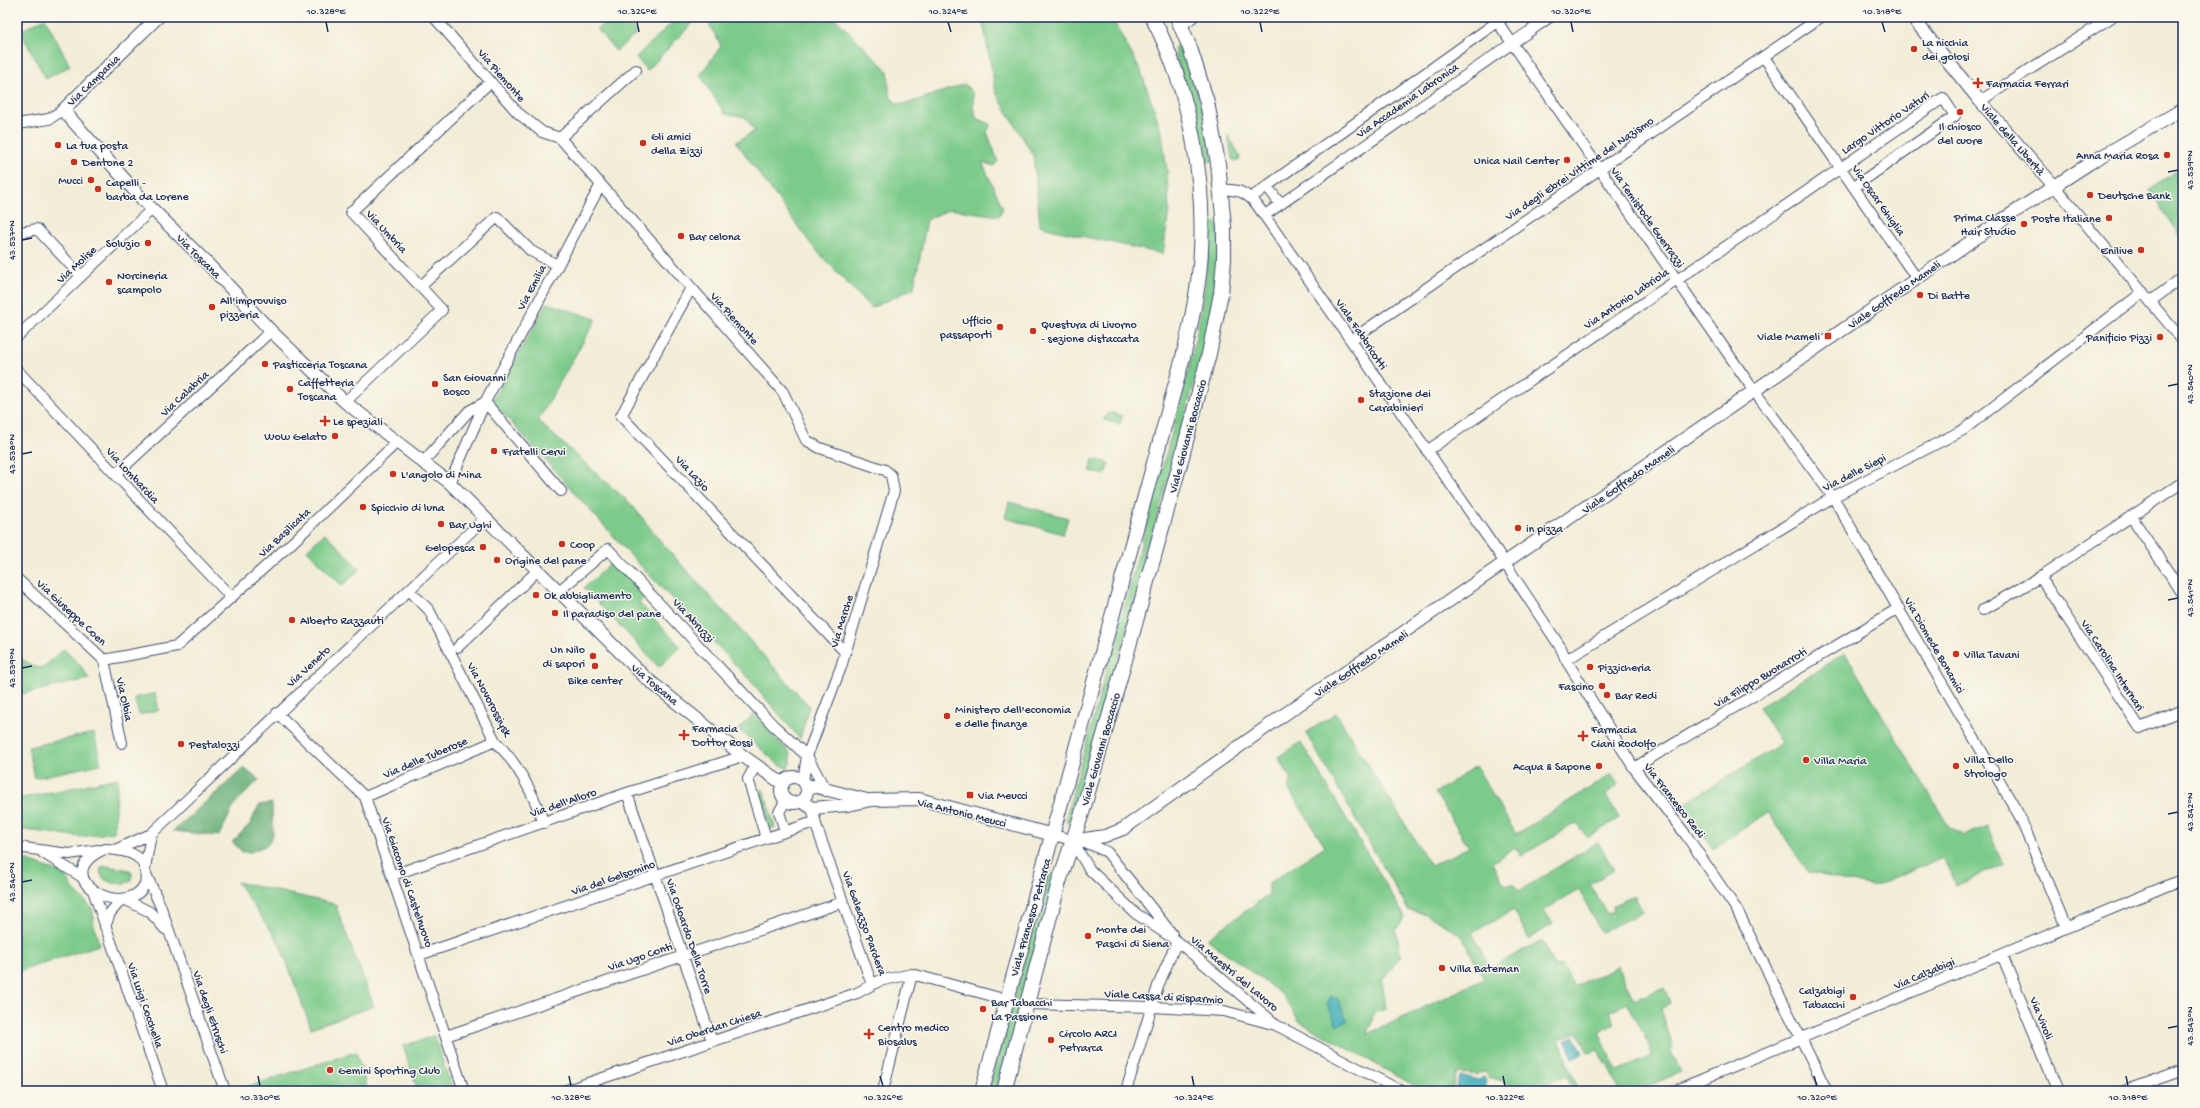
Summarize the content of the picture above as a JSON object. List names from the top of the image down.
{
  "streets": {
    "main road": ["Viale Giovanni Boccaccio", "Viale Francesco Petrarca"],
    "street": [
      "Via Piemonte",
      "Via Campania",
      "Via Accademia Labronica",
      "Largo Vittorio Vaturi",
      "Viale della Libertà",
      "Via degli Ebrei Vittime del Nazismo",
      "Via Oscar Ghiglia",
      "Via Temistocle Guerrazzi",
      "Via Umbria",
      "Via Toscana",
      "Via Molise",
      "Via Emilia",
      "Viale Goffredo Mameli",
      "Via Antonio Labriola",
      "Viale Fabbricotti",
      "Via Calabria",
      "Via delle Siepi",
      "Via Lazio",
      "Via Lombardia",
      "Via Basilicata",
      "Via Giuseppe Coen",
      "Via Abruzzi",
      "Via Marche",
      "Via Diomede Bonamici",
      "Via Carolina Internari",
      "Via Veneto",
      "Via Filippo Buonarroti",
      "Via Olbia",
      "Via Novorossiysk",
      "Via delle Tuberose",
      "Via Francesco Redi",
      "Via dell'Alloro",
      "Via Antonio Meucci",
      "Via del Gelsomino",
      "Via Giacomo di Castelnuovo",
      "Via Galeazzo Pardera",
      "Via Odoardo Della Torre",
      "Via Ugo Conti",
      "Via Maestri del Lavoro",
      "Via Calzabigi",
      "Viale Cassa di Risparmio",
      "Via Luigi Cocchella",
      "Via degli Etruschi",
      "Via Vivoli",
      "Via Oberdan Chiesa"
    ]
  },
  "crossings": [
    ["Via Piemonte", "Via Umbria"],
    ["Via Piemonte", "Via Emilia"],
    ["Via Piemonte", "Via Lazio"],
    ["Via Piemonte", "Via Marche"],
    ["Via Campania", "Via Toscana"],
    ["Via Accademia Labronica", "Via Temistocle Guerrazzi"],
    ["Via Accademia Labronica", "Viale Fabbricotti"],
    ["Largo Vittorio Vaturi", "Via Oscar Ghiglia"],
    ["Largo Vittorio Vaturi", "Via Antonio Labriola"],
    ["Viale della Libertà", "Viale Goffredo Mameli"],
    ["Via degli Ebrei Vittime del Nazismo", "Via Oscar Ghiglia"],
    ["Via degli Ebrei Vittime del Nazismo", "Via Temistocle Guerrazzi"],
    ["Via degli Ebrei Vittime del Nazismo", "Viale Fabbricotti"],
    ["Via Oscar Ghiglia", "Viale Goffredo Mameli"],
    ["Via Oscar Ghiglia", "Via Antonio Labriola"],
    ["Via Temistocle Guerrazzi", "Viale Goffredo Mameli"],
    ["Via Temistocle Guerrazzi", "Via Antonio Labriola"],
    ["Via Temistocle Guerrazzi", "Via Diomede Bonamici"],
    ["Via Umbria", "Via Toscana"],
    ["Via Toscana", "Via Molise"],
    ["Via Toscana", "Via Emilia"],
    ["Via Toscana", "Via Calabria"],
    ["Via Toscana", "Via Basilicata"],
    ["Via Toscana", "Via Abruzzi"],
    ["Via Toscana", "Via Marche"],
    ["Via Toscana", "Via Veneto"],
    ["Via Toscana", "Via dell'Alloro"],
    ["Via Toscana", "Via Antonio Meucci"],
    ["Viale Goffredo Mameli", "Viale Fabbricotti"],
    ["Viale Goffredo Mameli", "Viale Giovanni Boccaccio"],
    ["Viale Goffredo Mameli", "Via Diomede Bonamici"],
    ["Viale Goffredo Mameli", "Via Francesco Redi"],
    ["Viale Goffredo Mameli", "Viale Francesco Petrarca"],
    ["Viale Goffredo Mameli", "Via Maestri del Lavoro"],
    ["Via Antonio Labriola", "Viale Fabbricotti"],
    ["Viale Fabbricotti", "Via Francesco Redi"],
    ["Via Calabria", "Via Lombardia"],
    ["Viale Giovanni Boccaccio", "Via Antonio Meucci"],
    ["Viale Giovanni Boccaccio", "Viale Francesco Petrarca"],
    ["Viale Giovanni Boccaccio", "Via Maestri del Lavoro"],
    ["Via delle Siepi", "Via Diomede Bonamici"],
    ["Via delle Siepi", "Via Francesco Redi"],
    ["Via Lazio", "Via Marche"],
    ["Via Lombardia", "Via Basilicata"],
    ["Via Basilicata", "Via Giuseppe Coen"],
    ["Via Giuseppe Coen", "Via Olbia"],
    ["Via Abruzzi", "Via Marche"],
    ["Via Marche", "Via Antonio Meucci"],
    ["Via Diomede Bonamici", "Via Filippo Buonarroti"],
    ["Via Diomede Bonamici", "Via Calzabigi"],
    ["Via Veneto", "Via Novorossiysk"],
    ["Via Veneto", "Via Giacomo di Castelnuovo"],
    ["Via Veneto", "Via Luigi Cocchella"],
    ["Via Veneto", "Via degli Etruschi"],
    ["Via Filippo Buonarroti", "Via Francesco Redi"],
    ["Via Novorossiysk", "Via delle Tuberose"],
    ["Via Novorossiysk", "Via dell'Alloro"],
    ["Via delle Tuberose", "Via Giacomo di Castelnuovo"],
    ["Via Francesco Redi", "Via Calzabigi"],
    ["Via dell'Alloro", "Via Giacomo di Castelnuovo"],
    ["Via dell'Alloro", "Via Odoardo Della Torre"],
    ["Via Antonio Meucci", "Viale Francesco Petrarca"],
    ["Via Antonio Meucci", "Via Galeazzo Pardera"],
    ["Via del Gelsomino", "Via Giacomo di Castelnuovo"],
    ["Via del Gelsomino", "Via Galeazzo Pardera"],
    ["Via del Gelsomino", "Via Odoardo Della Torre"],
    ["Via Giacomo di Castelnuovo", "Via Ugo Conti"],
    ["Viale Francesco Petrarca", "Via Galeazzo Pardera"],
    ["Viale Francesco Petrarca", "Via Maestri del Lavoro"],
    ["Viale Francesco Petrarca", "Viale Cassa di Risparmio"],
    ["Via Galeazzo Pardera", "Via Ugo Conti"],
    ["Via Galeazzo Pardera", "Via Oberdan Chiesa"],
    ["Via Odoardo Della Torre", "Via Ugo Conti"],
    ["Via Odoardo Della Torre", "Via Oberdan Chiesa"],
    ["Via Maestri del Lavoro", "Viale Cassa di Risparmio"],
    ["Via Calzabigi", "Via Vivoli"],
    ["Via Luigi Cocchella", "Via degli Etruschi"]
  ],
  "places": {
    "other": [
      "La nicchia dei golosi",
      "Il chiosco del cuore",
      "Gli amici della Zizzi",
      "La tua posta",
      "Anna Maria Rosa",
      "Unica Nail Center",
      "Dentone 2",
      "Mucci",
      "Capelli - barba da Lorene",
      "Deutsche Bank",
      "Poste Italiane",
      "Prima Classe Hair Studio",
      "Bar celona",
      "Soluzio",
      "Enilive",
      "Norcineria scampolo",
      "Di Batte",
      "All'improvviso pizzeria",
      "Ufficio passaporti",
      "Questura di Livorno - sezione distaccata",
      "Panificio Pizzi",
      "Pasticceria Toscana",
      "San Giovanni Bosco",
      "Caffetteria Toscana",
      "Stazione dei Carabinieri",
      "Wow Gelato",
      "Fratelli Cervi",
      "L'angolo di Mina",
      "Spicchio di luna",
      "Bar Ughi",
      "in pizza",
      "Coop",
      "Gelopesca",
      "Origine del pane",
      "Ok abbigliamento",
      "Il paradiso del pane",
      "Alberto Razzauti",
      "Villa Tavani",
      "Un Nilo di sapori",
      "Bike center",
      "Pizzicheria",
      "Fascino",
      "Bar Redi",
      "Ministero dell'economia e delle finanze",
      "Pestalozzi",
      "Villa Maria",
      "Acqua & Sapone",
      "Villa Dello Strologo",
      "Monte dei Paschi di Siena",
      "Villa Bateman",
      "Calzabigi Tabacchi",
      "Bar Tabacchi La Passione",
      "Circolo ARCI Petrarca",
      "Gemini Sporting Club"
    ],
    "health": [
      "Farmacia Ferrari",
      "Le speziali",
      "Farmacia Dottor Rossi",
      "Farmacia Ciani Rodolfo",
      "Centro medico Biosalus"
    ],
    "transit": ["Viale Mameli", "Via Meucci"]
  },
  "coordinates": [
    "10.328°E",
    "10.326°E",
    "10.324°E",
    "10.322°E",
    "10.320°E",
    "10.318°E",
    "43.539°N",
    "43.537°N",
    "43.540°N",
    "43.538°N",
    "43.541°N",
    "43.542°N",
    "43.543°N",
    "10.330°E"
  ]
}
